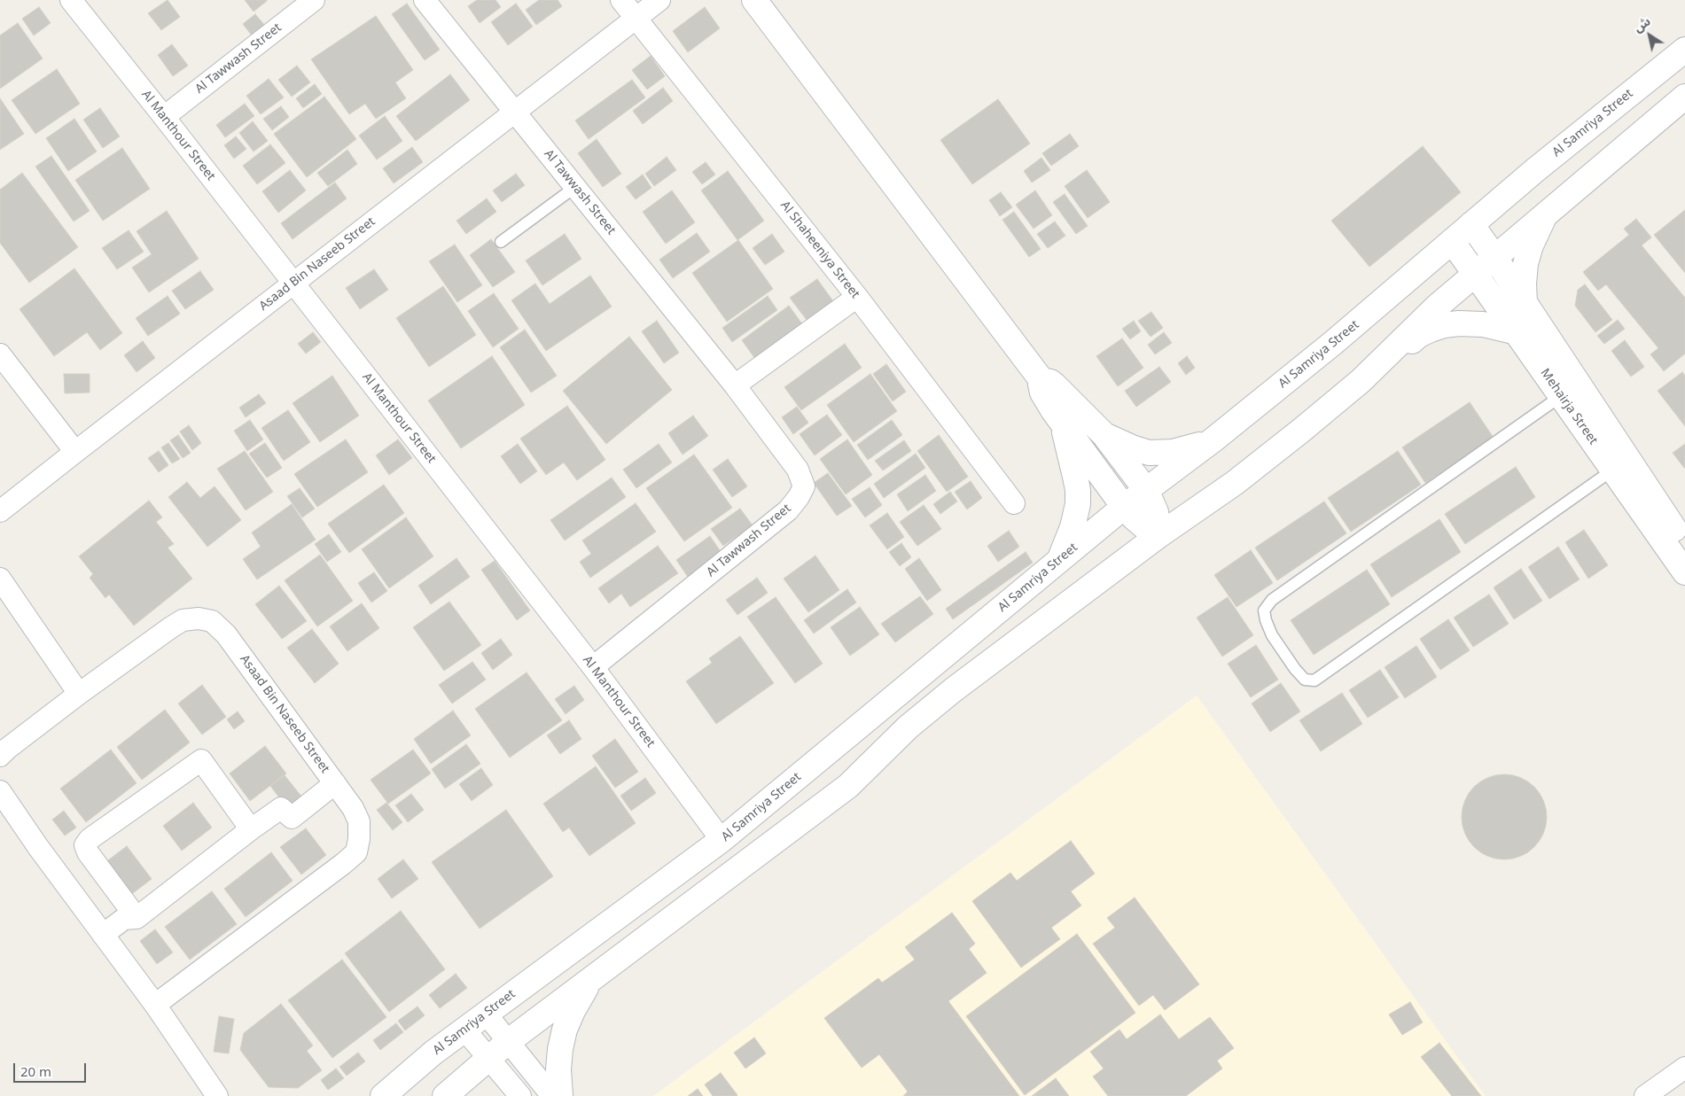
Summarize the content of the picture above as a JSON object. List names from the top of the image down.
{
  "streets": {
    "street": [
      "Al Tawwash Street",
      "Al Samriya Street",
      "Al Manthour Street",
      "Al Shaheeniya Street",
      "Asaad Bin Naseeb Street",
      "Mehairja Street"
    ]
  },
  "crossings": [
    ["Al Tawwash Street", "Al Manthour Street"],
    ["Al Tawwash Street", "Asaad Bin Naseeb Street"],
    ["Al Samriya Street", "Al Manthour Street"],
    ["Al Samriya Street", "Mehairja Street"],
    ["Al Manthour Street", "Asaad Bin Naseeb Street"],
    ["Al Shaheeniya Street", "Asaad Bin Naseeb Street"]
  ],
  "scale_bar": "20 m",
  "north": "top left"
}
